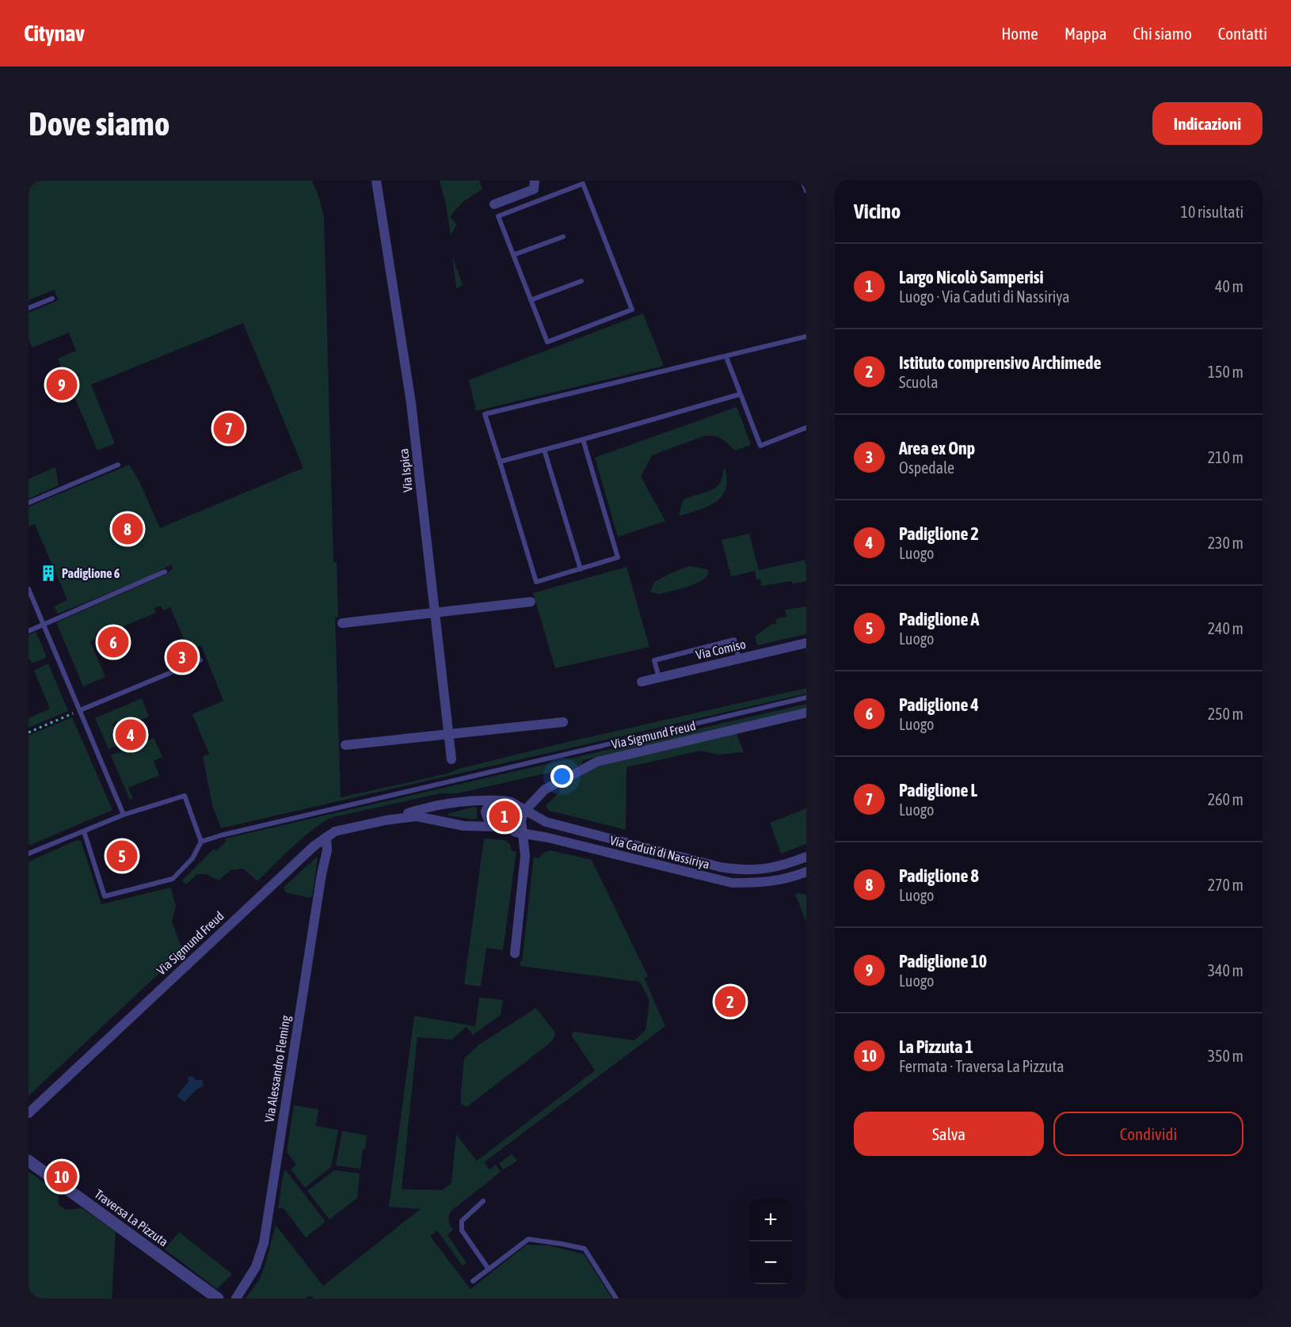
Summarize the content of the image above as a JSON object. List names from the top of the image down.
{
  "streets": {
    "street": [
      "Via Ispica",
      "Via Comiso",
      "Via Sigmund Freud",
      "Via Caduti di Nassiriya",
      "Via Alessandro Fleming",
      "Traversa La Pizzuta"
    ]
  },
  "crossings": [
    ["Via Sigmund Freud", "Via Caduti di Nassiriya"],
    ["Via Sigmund Freud", "Via Alessandro Fleming"]
  ],
  "places": {
    "building": ["Padiglione 6"]
  },
  "page": {
    "header": "Citynav",
    "nav": [
      "Home",
      "Mappa",
      "Chi siamo",
      "Contatti"
    ],
    "buttons": [
      "Indicazioni",
      ["Salva", "Condividi"]
    ],
    "title": "Dove siamo",
    "heading": ["Vicino", "10 risultati"],
    "list": [
      {
        "mark": "1",
        "name": "Largo Nicolò Samperisi",
        "note": "Luogo · Via Caduti di Nassiriya",
        "value": "40 m"
      },
      {
        "mark": "2",
        "name": "Istituto comprensivo Archimede",
        "note": "Scuola",
        "value": "150 m"
      },
      {
        "mark": "3",
        "name": "Area ex Onp",
        "note": "Ospedale",
        "value": "210 m"
      },
      {
        "mark": "4",
        "name": "Padiglione 2",
        "note": "Luogo",
        "value": "230 m"
      },
      {
        "mark": "5",
        "name": "Padiglione A",
        "note": "Luogo",
        "value": "240 m"
      },
      {
        "mark": "6",
        "name": "Padiglione 4",
        "note": "Luogo",
        "value": "250 m"
      },
      {
        "mark": "7",
        "name": "Padiglione L",
        "note": "Luogo",
        "value": "260 m"
      },
      {
        "mark": "8",
        "name": "Padiglione 8",
        "note": "Luogo",
        "value": "270 m"
      },
      {
        "mark": "9",
        "name": "Padiglione 10",
        "note": "Luogo",
        "value": "340 m"
      },
      {
        "mark": "10",
        "name": "La Pizzuta 1",
        "note": "Fermata · Traversa La Pizzuta",
        "value": "350 m"
      }
    ],
    "pins": [
      "9",
      "7",
      "8",
      "6",
      "3",
      "4",
      "1",
      "5",
      "2",
      "10"
    ],
    "map_buttons": ["+", "−"]
  }
}
